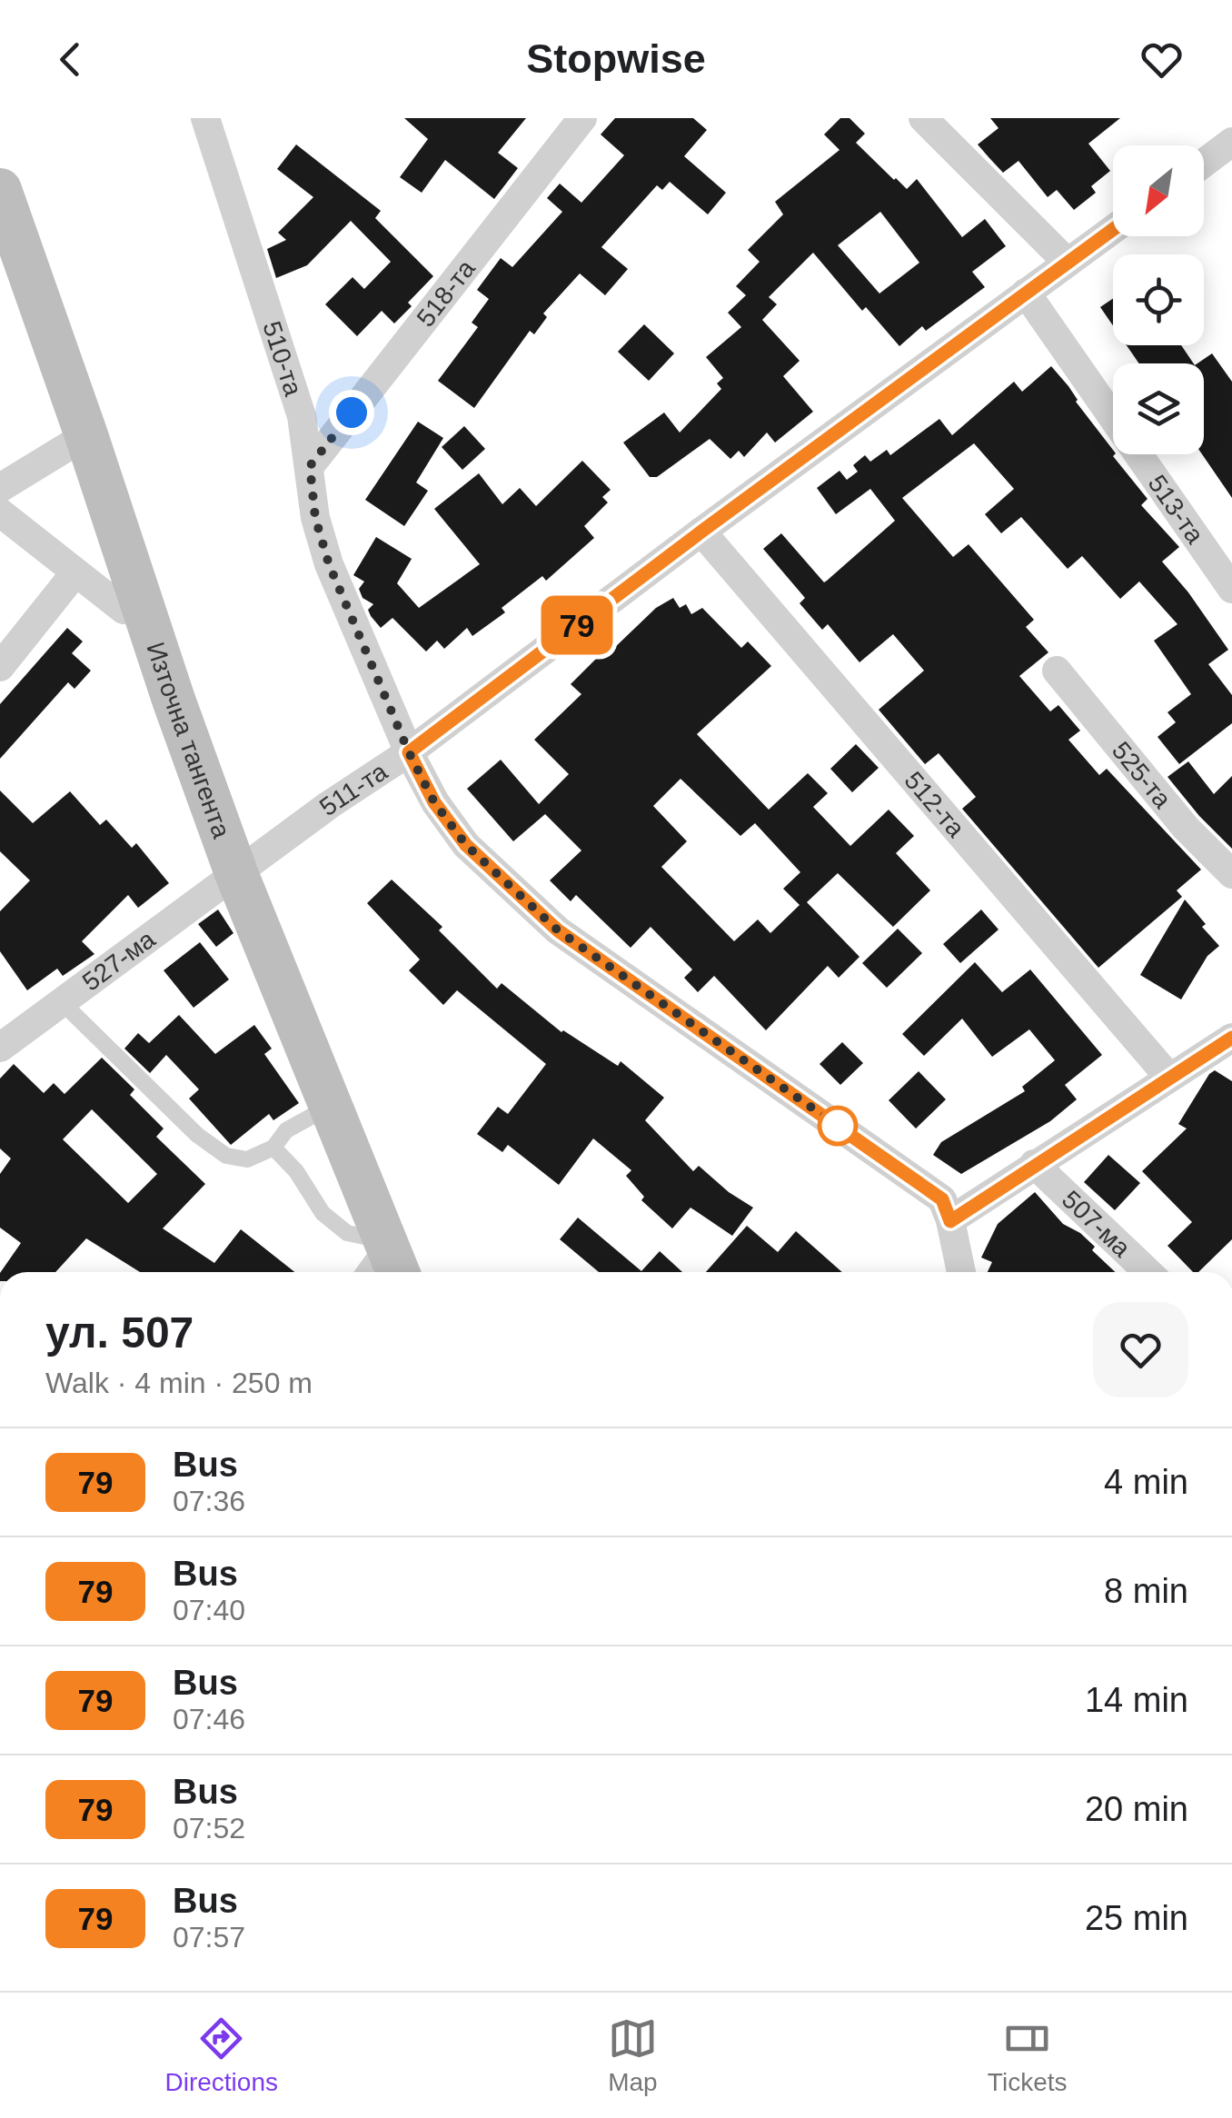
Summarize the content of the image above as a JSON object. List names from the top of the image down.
{
  "streets": {
    "street": [
      "518-та",
      "510-та",
      "513-та",
      "Източна тангента",
      "525-та",
      "511-та",
      "512-та",
      "527-ма",
      "507-ма"
    ]
  },
  "crossings": [
    ["518-та", "510-та"],
    ["510-та", "511-та"],
    ["513-та", "511-та"],
    ["Източна тангента", "511-та"],
    ["Източна тангента", "527-ма"],
    ["511-та", "512-та"],
    ["511-та", "527-ма"]
  ],
  "lines": ["bus line 79"],
  "north": "bottom left",
  "page": {
    "header": "Stopwise",
    "on_map": "79",
    "heading": ["ул. 507", "Walk · 4 min · 250 m"],
    "list": [
      {
        "mark": "79",
        "name": "Bus",
        "note": "07:36",
        "value": "4 min"
      },
      {
        "mark": "79",
        "name": "Bus",
        "note": "07:40",
        "value": "8 min"
      },
      {
        "mark": "79",
        "name": "Bus",
        "note": "07:46",
        "value": "14 min"
      },
      {
        "mark": "79",
        "name": "Bus",
        "note": "07:52",
        "value": "20 min"
      },
      {
        "mark": "79",
        "name": "Bus",
        "note": "07:57",
        "value": "25 min"
      }
    ],
    "tabs": ["Directions", "Map", "Tickets"]
  }
}
